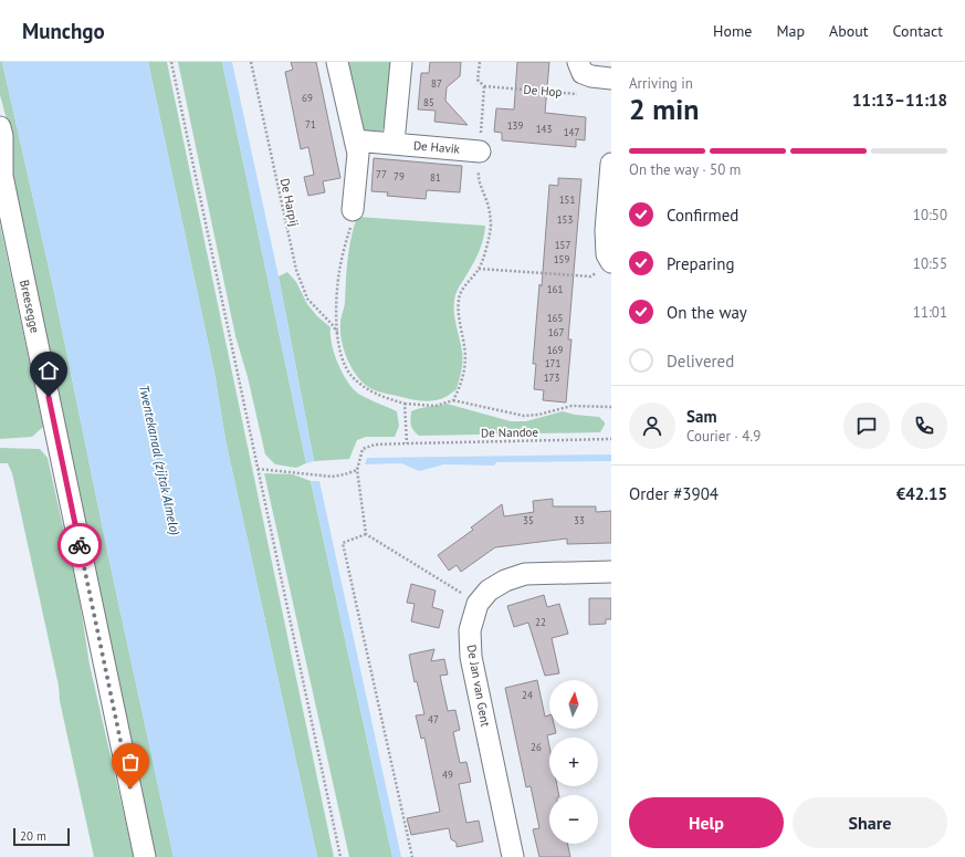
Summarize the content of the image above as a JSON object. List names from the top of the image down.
{
  "streets": {
    "street": ["De Havik", "Breesegge", "De Jan van Gent"],
    "path": ["De Hop", "De Harpij", "De Nandoe"]
  },
  "water": ["Twentekanaal (zijtak Almelo)"],
  "house_numbers": [
    "87",
    "69",
    "85",
    "71",
    "139",
    "143",
    "147",
    "77",
    "79",
    "81",
    "151",
    "153",
    "157",
    "159",
    "161",
    "165",
    "167",
    "169",
    "171",
    "173",
    "35",
    "33",
    "22",
    "24",
    "47",
    "26",
    "49"
  ],
  "scale_bar": "20 m",
  "north": "top",
  "page": {
    "header": "Munchgo",
    "nav": [
      "Home",
      "Map",
      "About",
      "Contact"
    ],
    "heading": ["2 min", "Arriving in", "11:13–11:18"],
    "panel": [
      "Sam",
      "Courier · 4.9",
      "Order #3904",
      "€42.15"
    ],
    "bar": "On the way · 50 m",
    "list": [
      ["Confirmed", "10:50"],
      ["Preparing", "10:55"],
      ["On the way", "11:01"],
      "Delivered"
    ],
    "map_buttons": ["+", "−"],
    "buttons": ["Help", "Share"],
    "scale": "20 m"
  }
}
